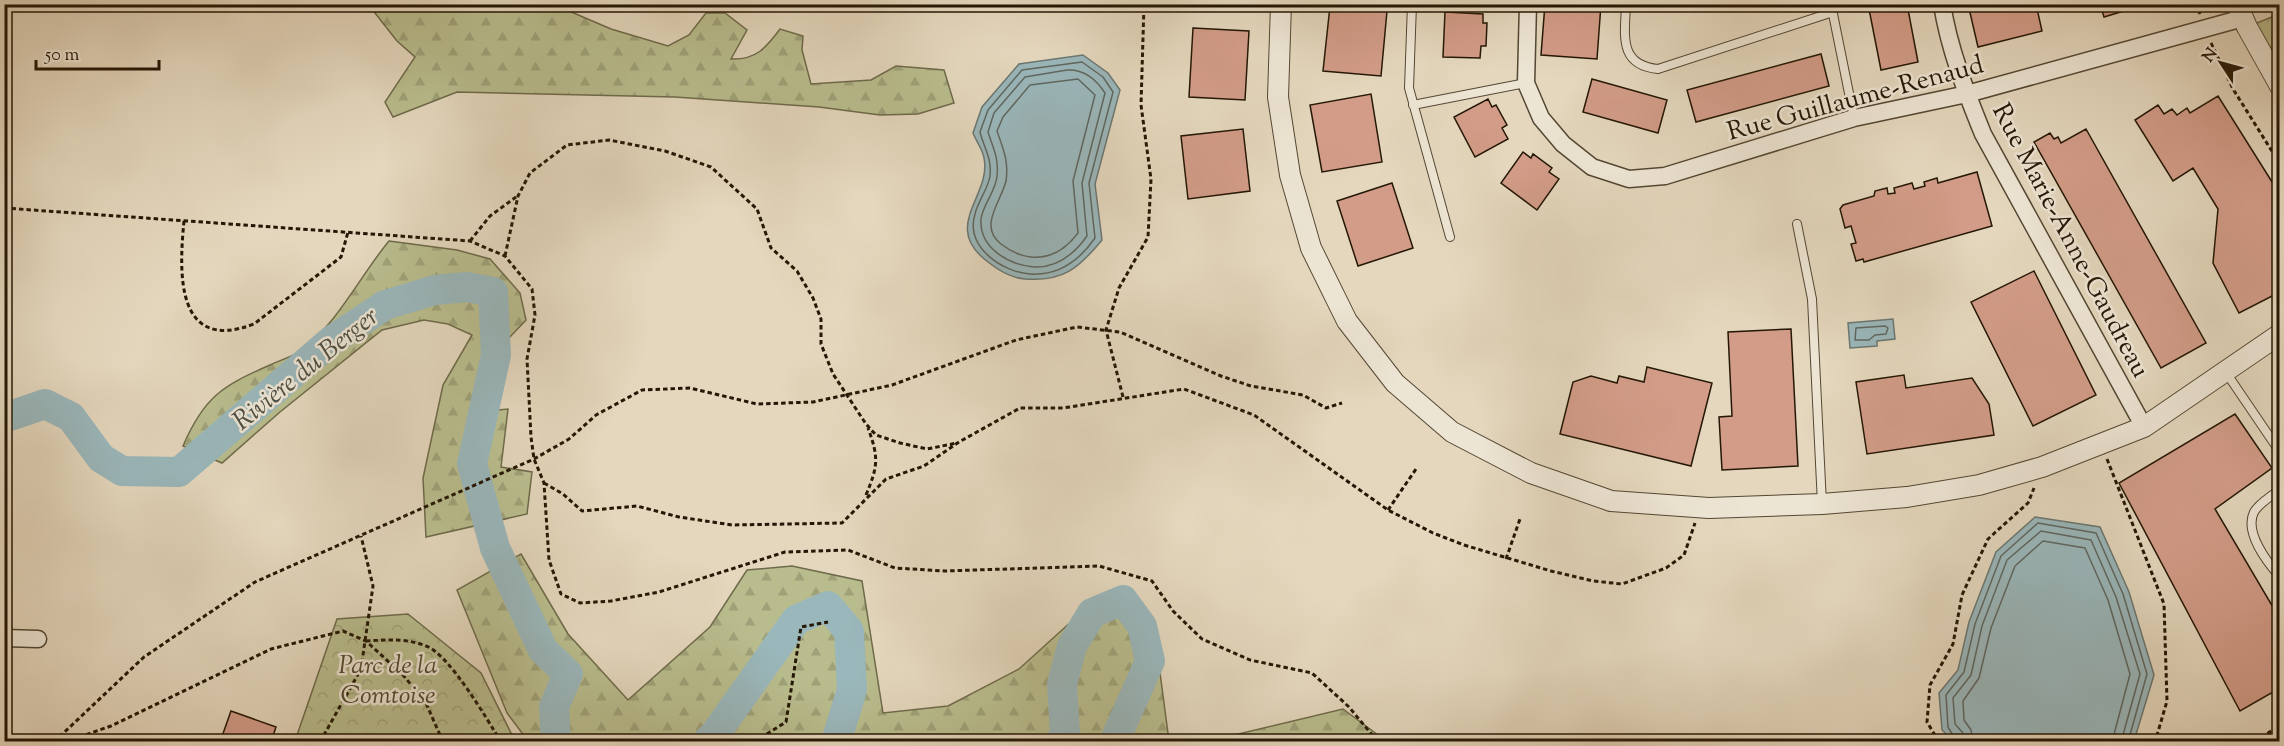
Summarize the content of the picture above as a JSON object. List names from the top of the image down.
{
  "streets": {
    "street": ["Rue Guillaume-Renaud", "Rue Marie-Anne-Gaudreau"]
  },
  "crossings": [
    ["Rue Guillaume-Renaud", "Rue Marie-Anne-Gaudreau"]
  ],
  "water": ["Rivière du Berger"],
  "parks": ["Parc de la Comtoise"],
  "scale_bar": "50 m",
  "north": "top left"
}
